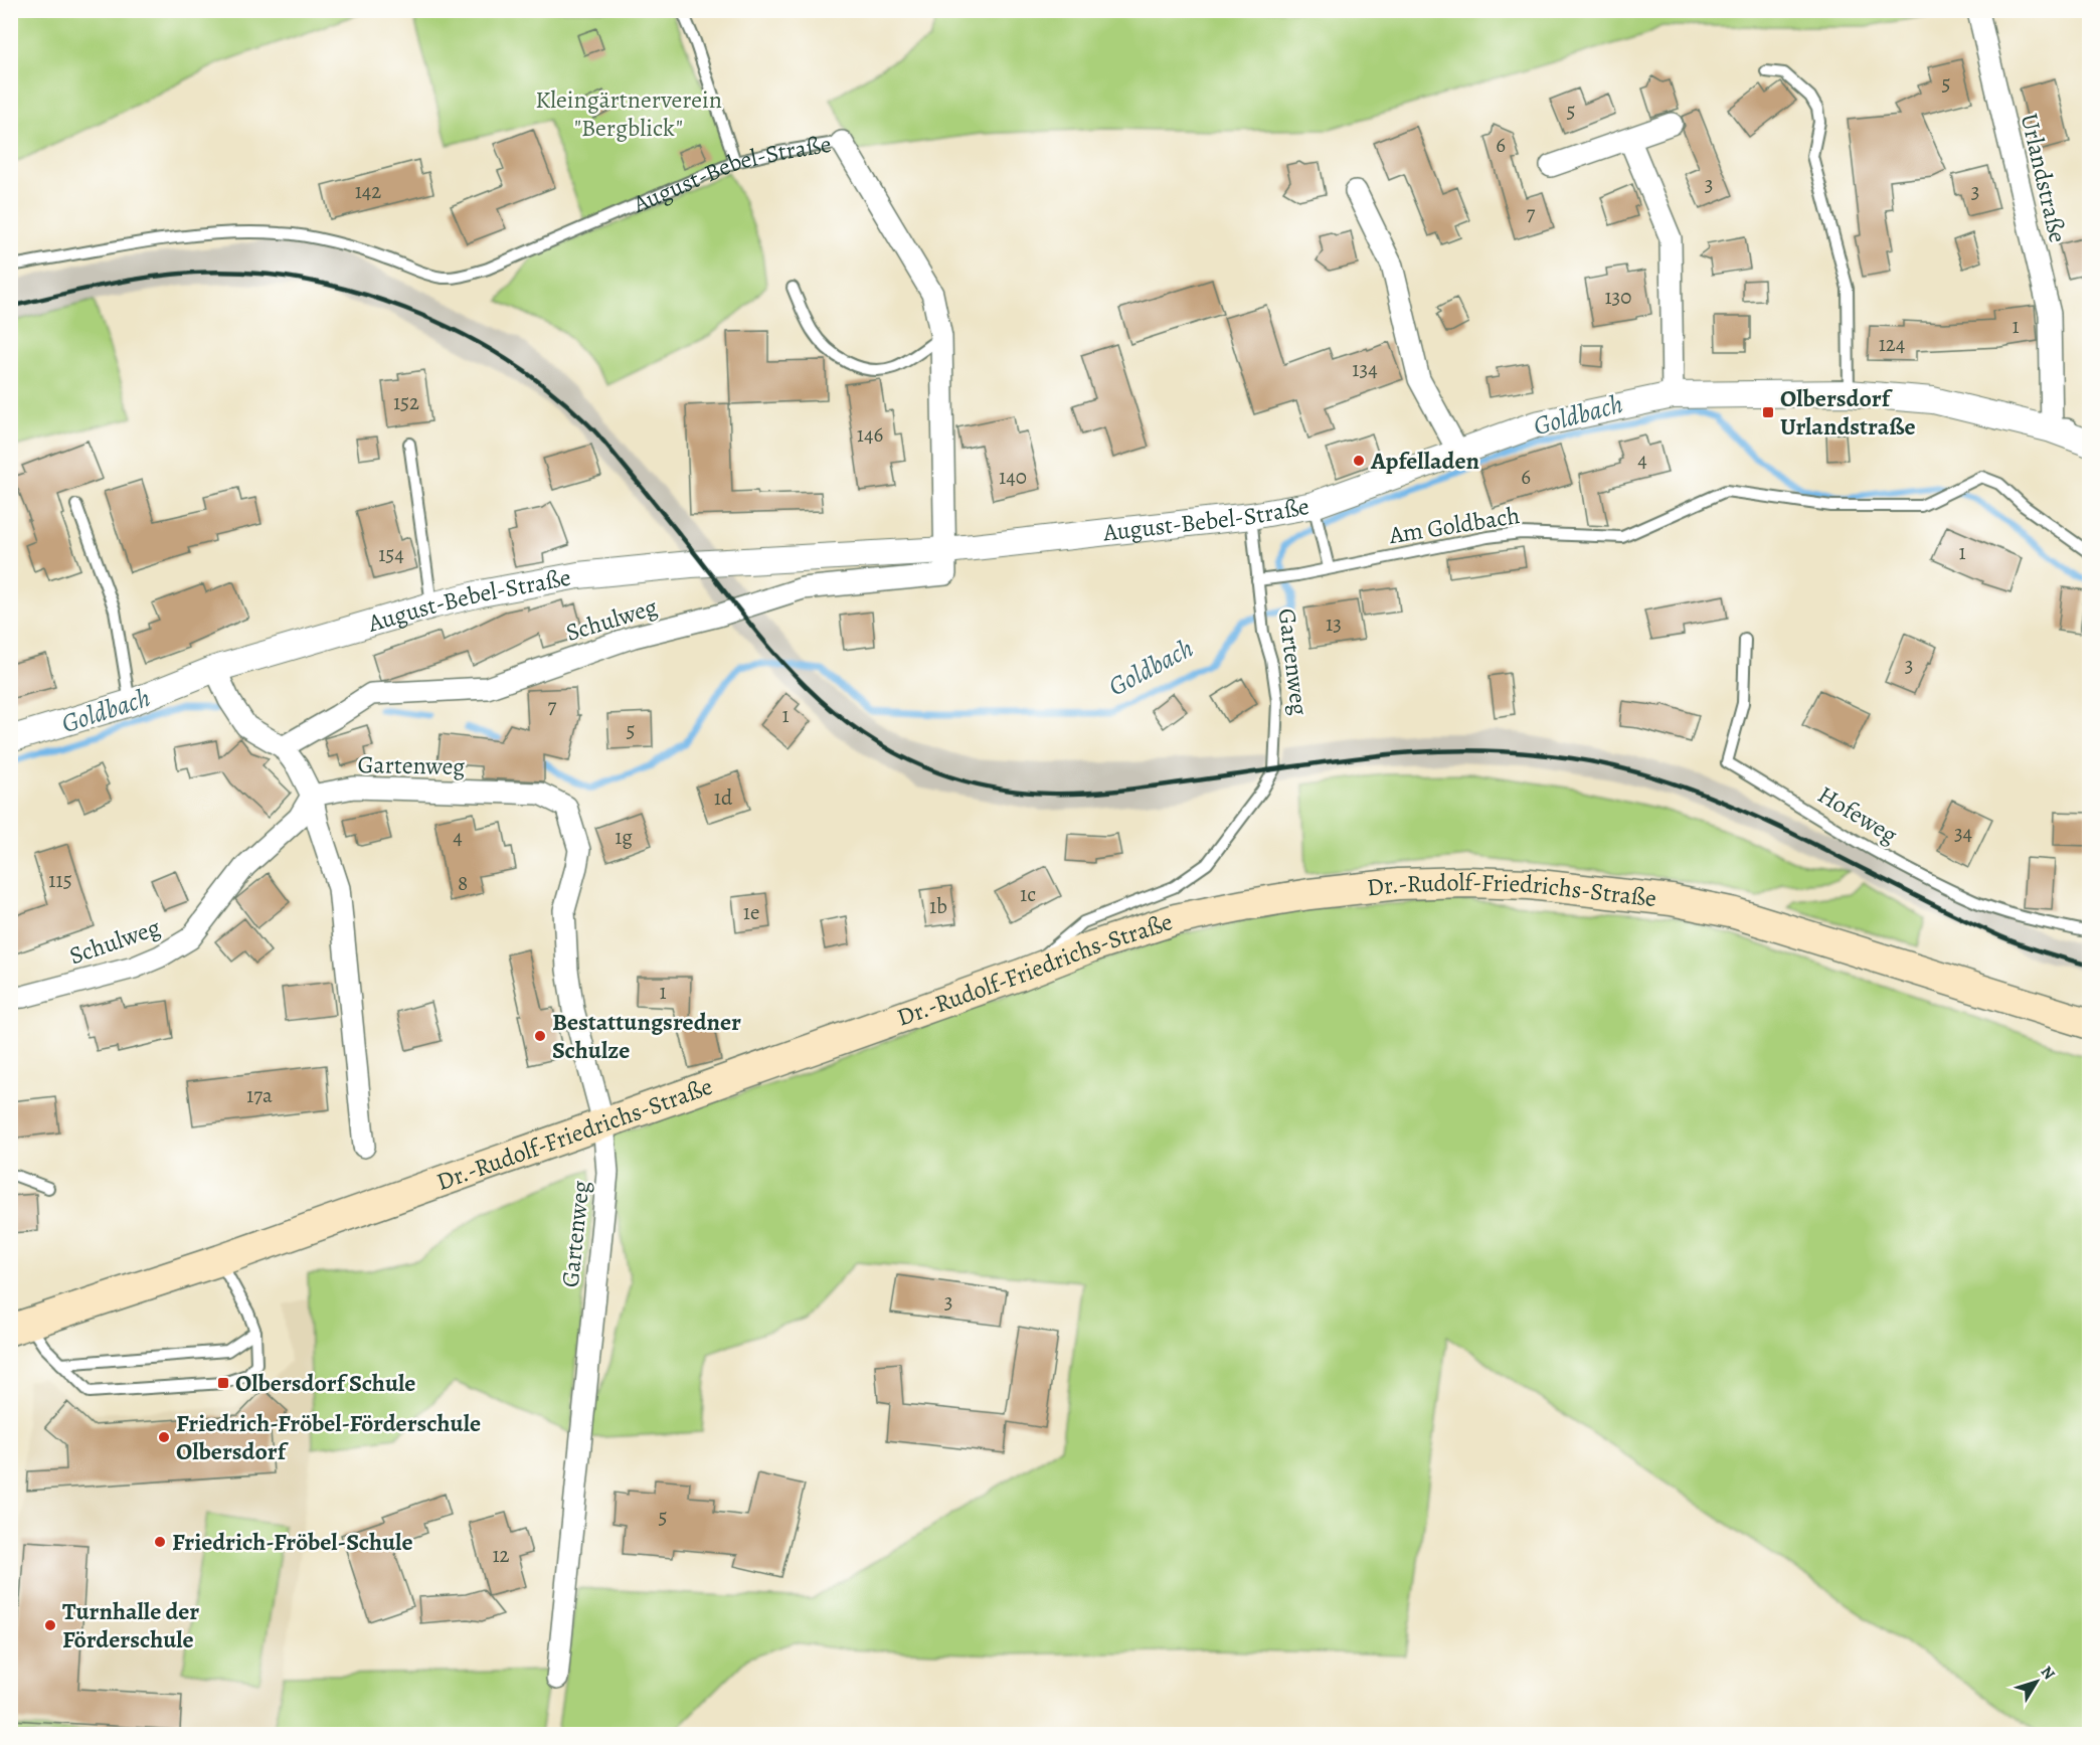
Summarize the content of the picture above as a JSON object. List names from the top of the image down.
{
  "streets": {
    "main road": ["Dr.-Rudolf-Friedrichs-Straße"],
    "street": [
      "August-Bebel-Straße",
      "Urlandstraße",
      "Schulweg",
      "Gartenweg"
    ],
    "lane": ["Am Goldbach", "Hofeweg"]
  },
  "crossings": [
    ["August-Bebel-Straße", "Urlandstraße"],
    ["August-Bebel-Straße", "Schulweg"],
    ["August-Bebel-Straße", "Gartenweg"],
    ["Am Goldbach", "Gartenweg"],
    ["Schulweg", "Gartenweg"],
    ["Gartenweg", "Dr.-Rudolf-Friedrichs-Straße"]
  ],
  "water": ["Goldbach"],
  "parks": ["Kleingärtnerverein \"Bergblick\""],
  "places": {
    "transit": ["Olbersdorf Urlandstraße", "Olbersdorf Schule"],
    "other": [
      "Apfelladen",
      "Bestattungsredner Schulze",
      "Friedrich-Fröbel-Förderschule Olbersdorf",
      "Friedrich-Fröbel-Schule",
      "Turnhalle der Förderschule"
    ]
  },
  "house_numbers": [
    "5",
    "5",
    "6",
    "3",
    "142",
    "3",
    "7",
    "130",
    "1",
    "124",
    "134",
    "152",
    "146",
    "4",
    "140",
    "6",
    "1",
    "154",
    "13",
    "3",
    "7",
    "1",
    "5",
    "1d",
    "34",
    "4",
    "1g",
    "115",
    "8",
    "1c",
    "1b",
    "1e",
    "1",
    "17a",
    "3",
    "5",
    "12"
  ],
  "north": "top right"
}
